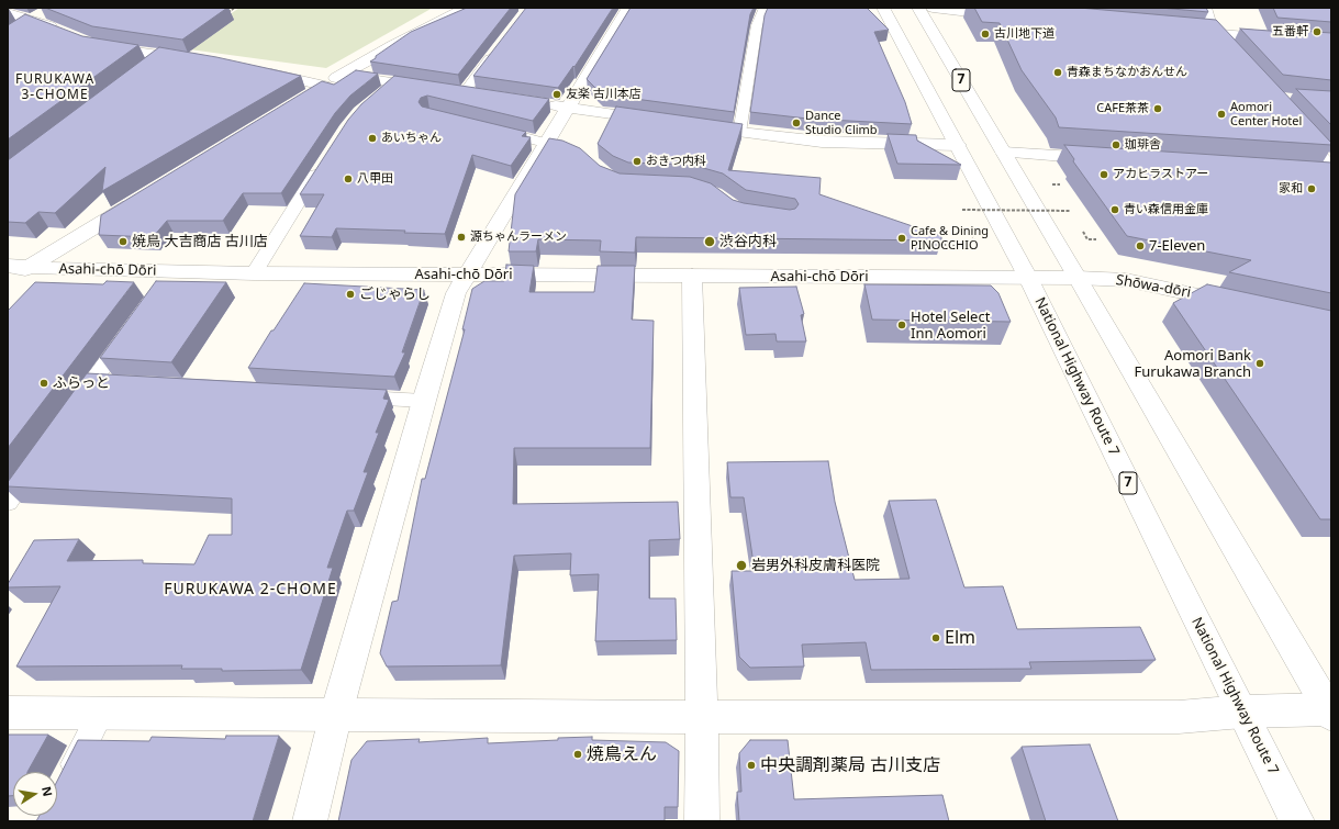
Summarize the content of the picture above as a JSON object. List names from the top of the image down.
{
  "streets": {
    "main road": [
      "7",
      "Asahi-chō Dōri",
      "Shōwa-dōri",
      "National Highway Route 7"
    ]
  },
  "crossings": [
    ["7", "Asahi-chō Dōri"],
    ["7", "Shōwa-dōri"],
    ["Asahi-chō Dōri", "Shōwa-dōri"],
    ["Asahi-chō Dōri", "National Highway Route 7"]
  ],
  "districts": ["FURUKAWA 3-CHOME", "FURUKAWA 2-CHOME"],
  "places": [
    "五番軒",
    "古川地下道",
    "青森まちなかおんせん",
    "友楽 古川本店",
    "CAFE茶茶",
    "Aomori Center Hotel",
    "Dance Studio Climb",
    "あいちゃん",
    "珈琲舎",
    "おきつ内科",
    "アカヒラストアー",
    "八甲田",
    "家和",
    "青い森信用金庫",
    "源ちゃんラーメン",
    "Cafe & Dining PINOCCHIO",
    "焼鳥 大吉商店 古川店",
    "渋谷内科",
    "7-Eleven",
    "ごじゃらし",
    "Hotel Select Inn Aomori",
    "Aomori Bank Furukawa Branch",
    "ふらっと",
    "岩男外科皮膚科医院",
    "Elm",
    "焼鳥えん",
    "中央調剤薬局 古川支店"
  ],
  "north": "right"
}
